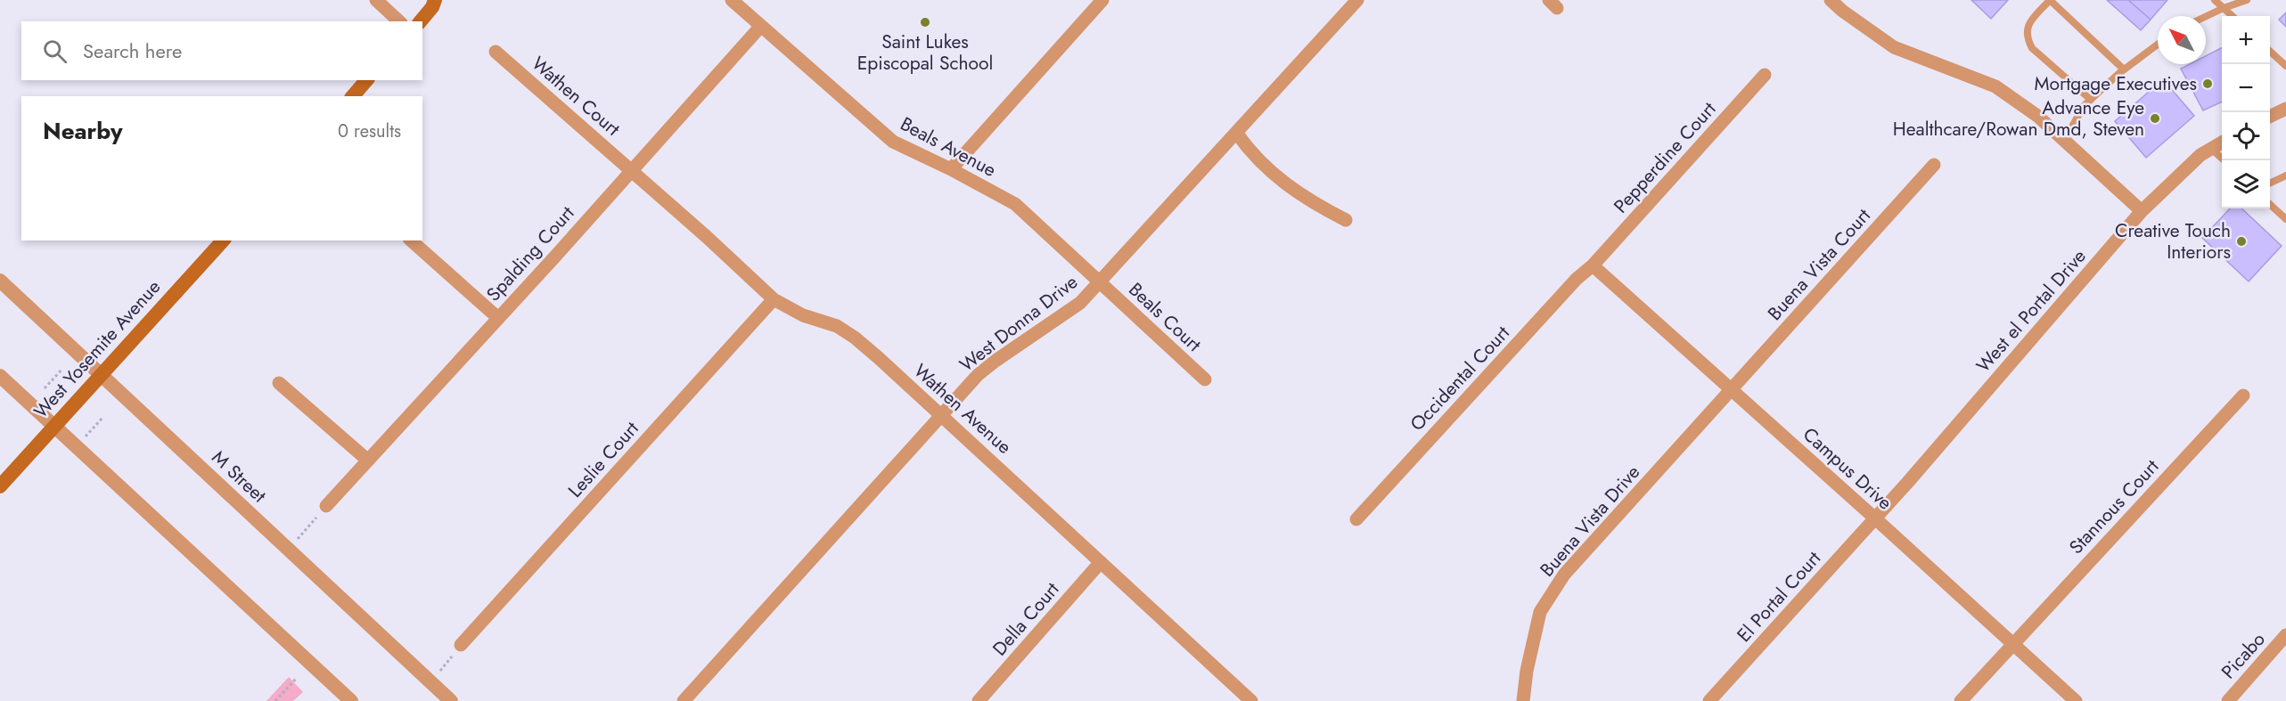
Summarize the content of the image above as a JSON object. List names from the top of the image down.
{
  "streets": {
    "main road": ["West Yosemite Avenue"],
    "street": [
      "Wathen Court",
      "Beals Avenue",
      "Pepperdine Court",
      "Spalding Court",
      "Buena Vista Court",
      "West el Portal Drive",
      "Beals Court",
      "West Donna Drive",
      "Occidental Court",
      "Wathen Avenue",
      "Leslie Court",
      "Campus Drive",
      "M Street",
      "Stannous Court",
      "Buena Vista Drive",
      "El Portal Court",
      "Della Court",
      "Picabo"
    ]
  },
  "crossings": [
    ["Wathen Court", "Spalding Court"],
    ["Wathen Court", "Wathen Avenue"],
    ["Beals Avenue", "Spalding Court"],
    ["Beals Avenue", "Beals Court"],
    ["Beals Avenue", "West Donna Drive"],
    ["Pepperdine Court", "Occidental Court"],
    ["Pepperdine Court", "Campus Drive"],
    ["Spalding Court", "Wathen Avenue"],
    ["Buena Vista Court", "Campus Drive"],
    ["Buena Vista Court", "Buena Vista Drive"],
    ["West el Portal Drive", "Campus Drive"],
    ["West el Portal Drive", "El Portal Court"],
    ["Beals Court", "West Donna Drive"],
    ["West Donna Drive", "Wathen Avenue"],
    ["West Yosemite Avenue", "M Street"],
    ["Occidental Court", "Campus Drive"],
    ["Wathen Avenue", "Leslie Court"],
    ["Wathen Avenue", "Della Court"],
    ["Campus Drive", "Stannous Court"],
    ["Campus Drive", "Buena Vista Drive"],
    ["Campus Drive", "El Portal Court"]
  ],
  "places": [
    "Saint Lukes Episcopal School",
    "Mortgage Executives",
    "Advance Eye Healthcare/Rowan Dmd, Steven",
    "Creative Touch Interiors"
  ],
  "north": "top left",
  "page": {
    "map_buttons": ["+", "−"],
    "search": "Search here",
    "heading": ["Nearby", "0 results"]
  }
}
